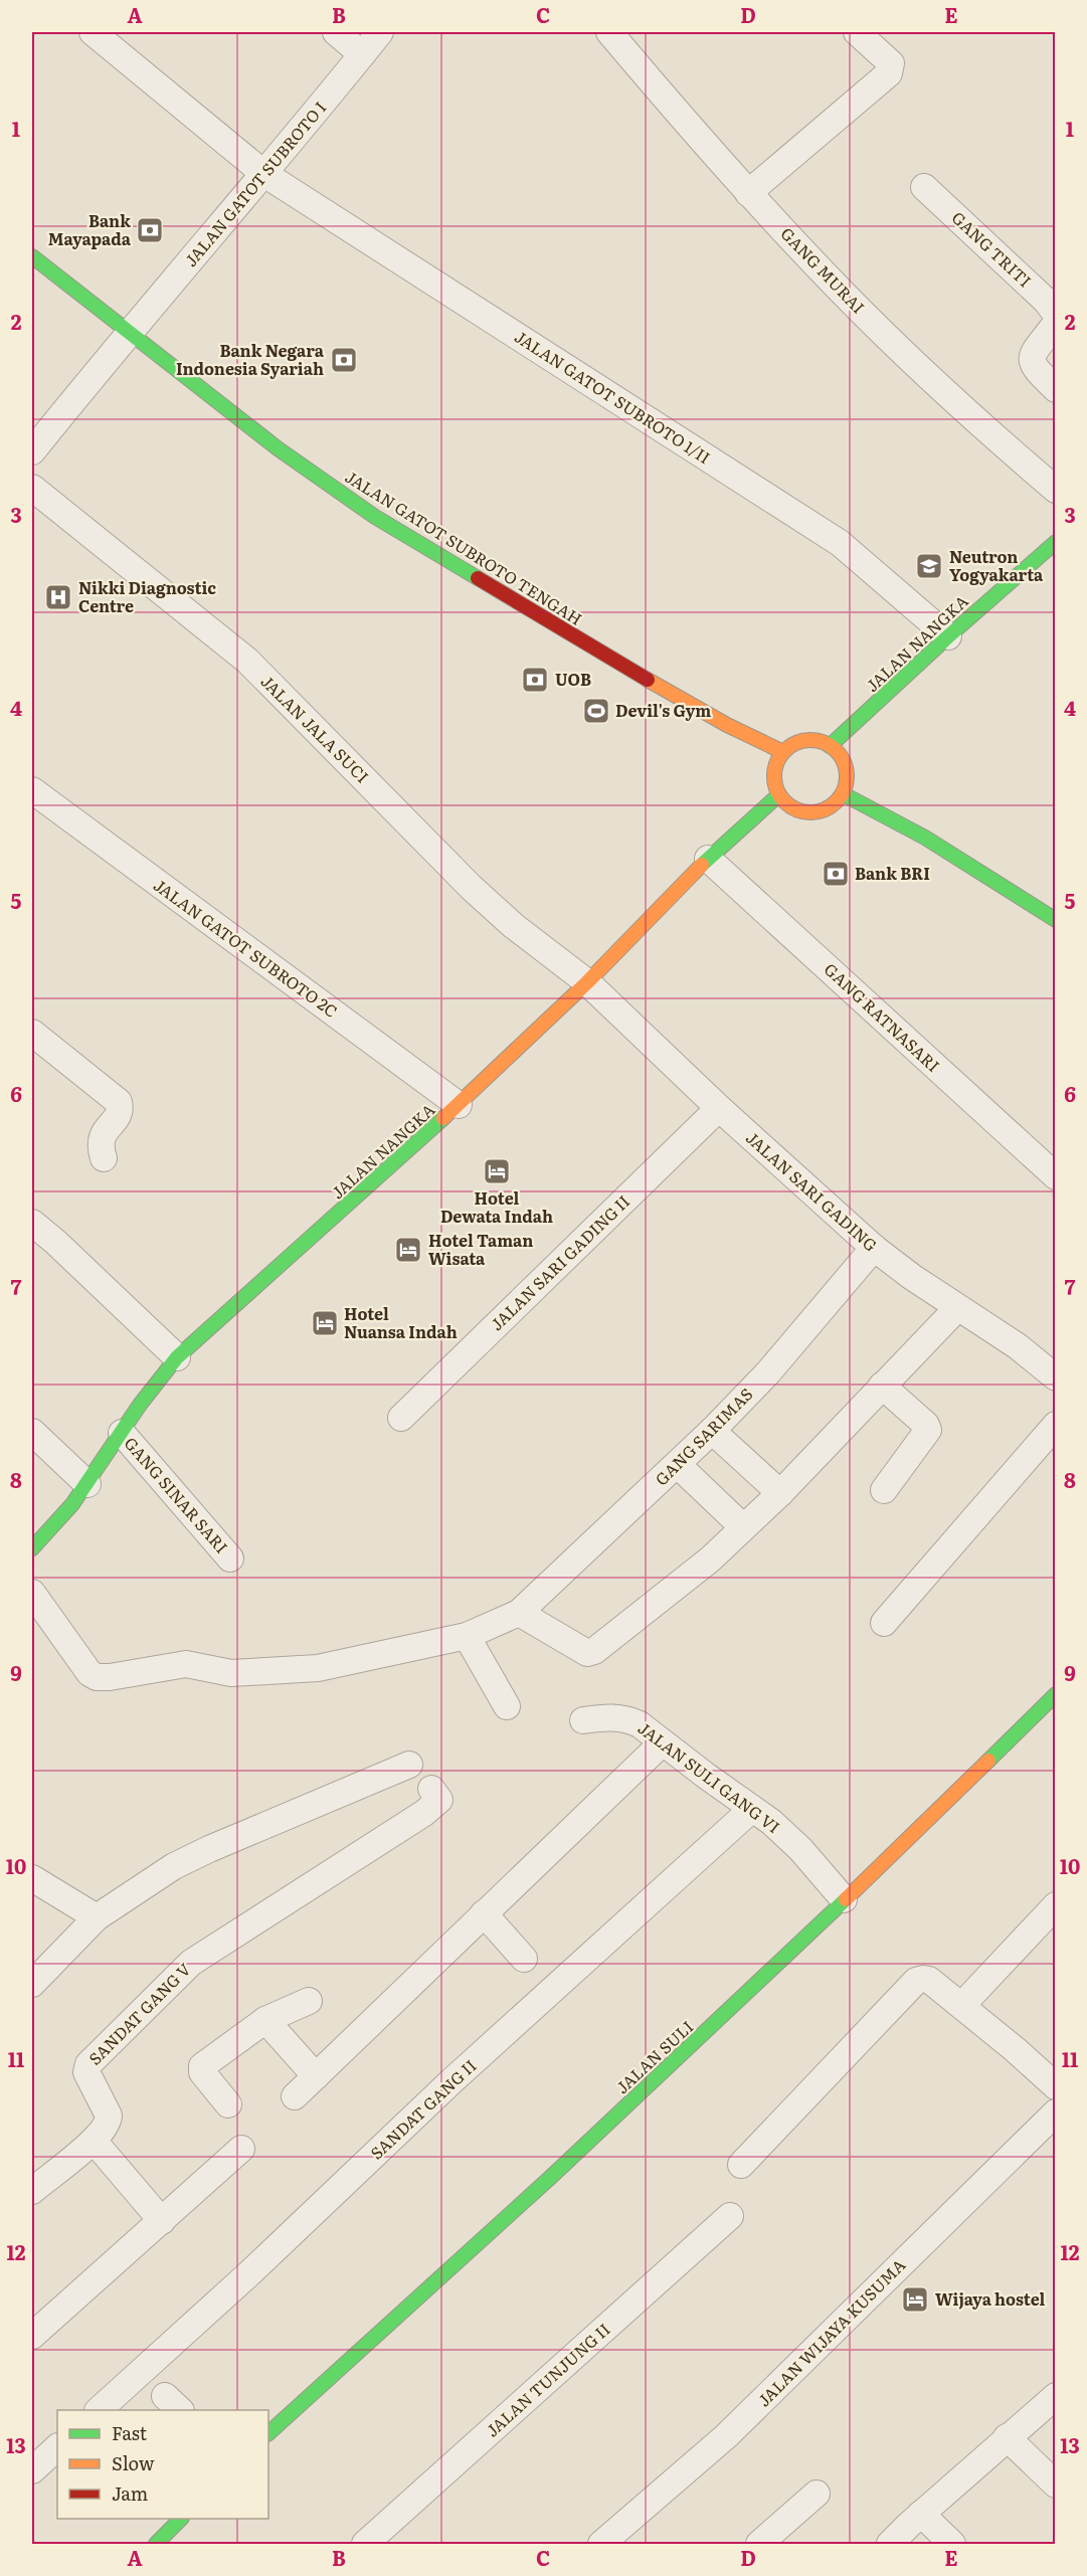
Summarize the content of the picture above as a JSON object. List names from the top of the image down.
{
  "streets": {
    "main road": ["JALAN GATOT SUBROTO TENGAH", "JALAN NANGKA", "JALAN SULI"],
    "street": [
      "JALAN GATOT SUBROTO I",
      "GANG TRITI",
      "GANG MURAI",
      "JALAN GATOT SUBROTO 1/II",
      "JALAN JALA SUCI",
      "JALAN GATOT SUBROTO 2C",
      "GANG RATNASARI",
      "JALAN SARI GADING",
      "JALAN SARI GADING II",
      "GANG SARIMAS",
      "GANG SINAR SARI",
      "JALAN SULI GANG VI",
      "SANDAT GANG V",
      "SANDAT GANG II",
      "JALAN WIJAYA KUSUMA",
      "JALAN TUNJUNG II"
    ]
  },
  "crossings": [
    ["JALAN GATOT SUBROTO I", "JALAN GATOT SUBROTO 1/II"],
    ["JALAN GATOT SUBROTO I", "JALAN GATOT SUBROTO TENGAH"],
    ["JALAN GATOT SUBROTO 1/II", "JALAN NANGKA"],
    ["JALAN GATOT SUBROTO TENGAH", "JALAN NANGKA"],
    ["JALAN NANGKA", "JALAN JALA SUCI"],
    ["JALAN NANGKA", "JALAN GATOT SUBROTO 2C"],
    ["JALAN NANGKA", "GANG RATNASARI"],
    ["JALAN NANGKA", "JALAN SARI GADING"],
    ["JALAN NANGKA", "GANG SINAR SARI"],
    ["JALAN JALA SUCI", "JALAN SARI GADING"],
    ["JALAN SARI GADING", "JALAN SARI GADING II"],
    ["JALAN SARI GADING", "GANG SARIMAS"],
    ["JALAN SULI GANG VI", "JALAN SULI"],
    ["JALAN SULI GANG VI", "SANDAT GANG II"]
  ],
  "places": {
    "bank": [
      "Bank Mayapada",
      "Bank Negara Indonesia Syariah",
      "UOB",
      "Bank BRI"
    ],
    "school or university": ["Neutron Yogyakarta"],
    "hospital": ["Nikki Diagnostic Centre"],
    "sports": ["Devil's Gym"],
    "hotel": [
      "Hotel Dewata Indah",
      "Hotel Taman Wisata",
      "Hotel Nuansa Indah",
      "Wijaya hostel"
    ]
  },
  "legend": ["Fast", "Slow", "Jam"],
  "grid": {
    "columns": [
      "A",
      "B",
      "C",
      "D",
      "E"
    ],
    "rows": [
      "1",
      "2",
      "3",
      "4",
      "5",
      "6",
      "7",
      "8",
      "9",
      "10",
      "11",
      "12",
      "13"
    ]
  }
}
